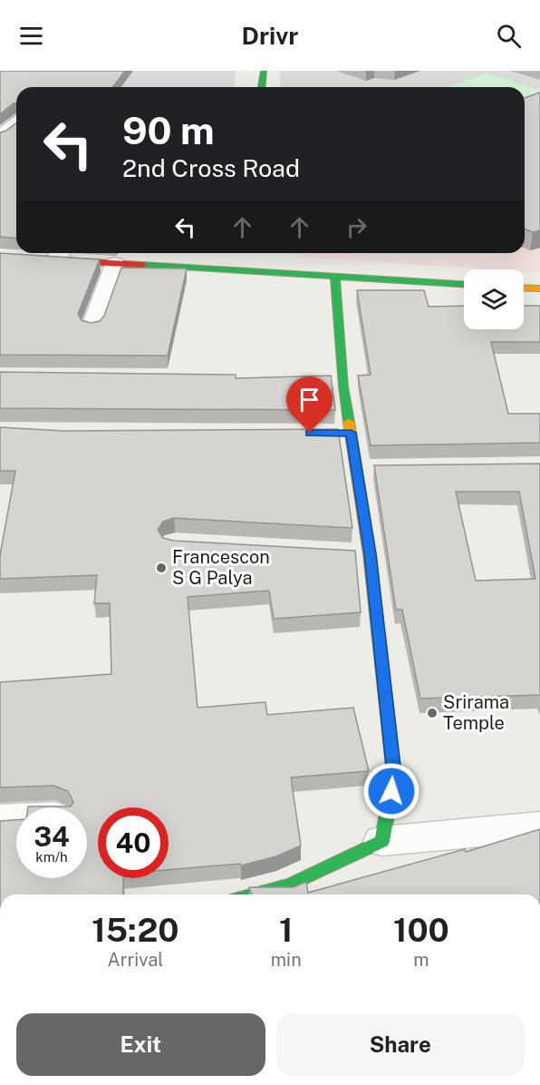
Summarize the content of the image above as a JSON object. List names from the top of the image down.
{
  "places": ["Francescon S G Palya", "Srirama Temple"],
  "page": {
    "header": "Drivr",
    "turn": ["90 m", "2nd Cross Road"],
    "speed": "34 km/h",
    "limit": "40",
    "eta": [
      "15:20",
      "Arrival",
      "1",
      "min",
      "100",
      "m"
    ],
    "buttons": ["Exit", "Share"]
  }
}
